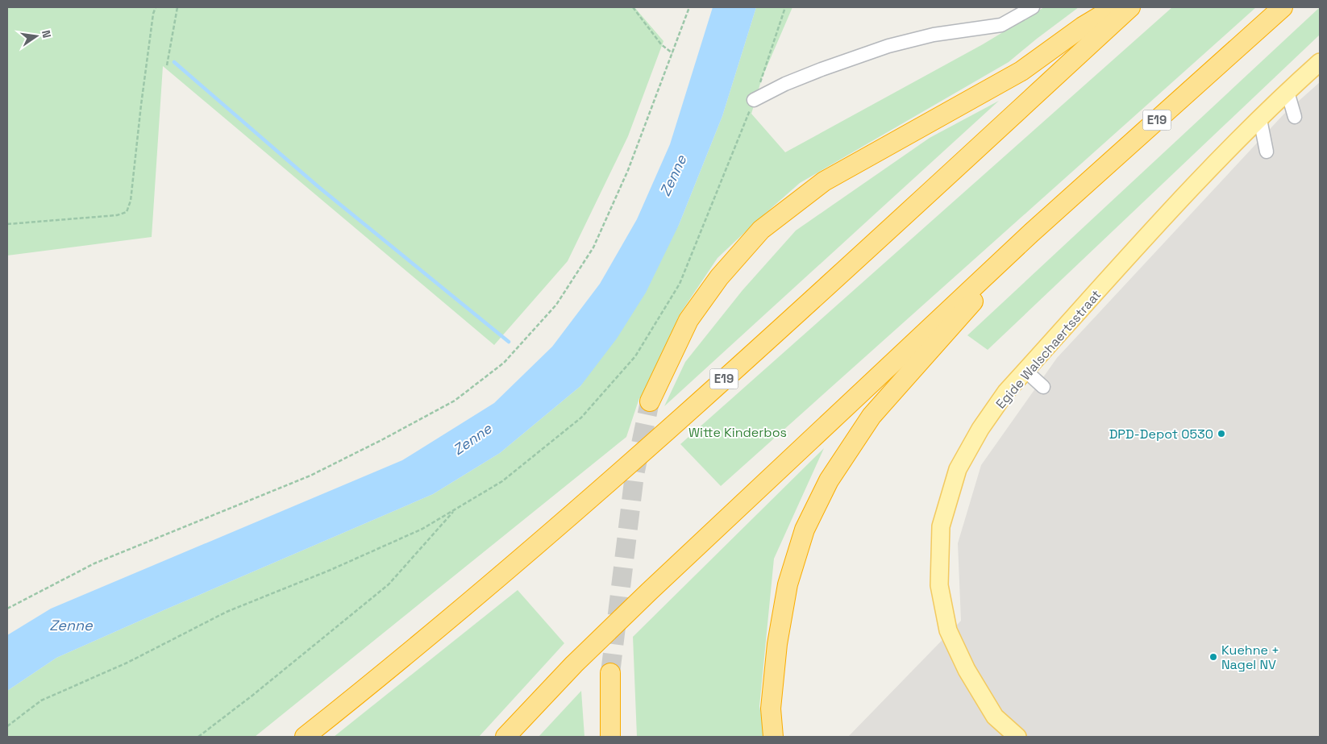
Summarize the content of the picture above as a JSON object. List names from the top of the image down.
{
  "streets": {
    "highway": ["E19"],
    "main road": ["Egide Walschaertsstraat"]
  },
  "water": ["Zenne"],
  "parks": ["Witte Kinderbos"],
  "places": ["DPD-Depot 0530", "Kuehne + Nagel NV"],
  "north": "right"
}
